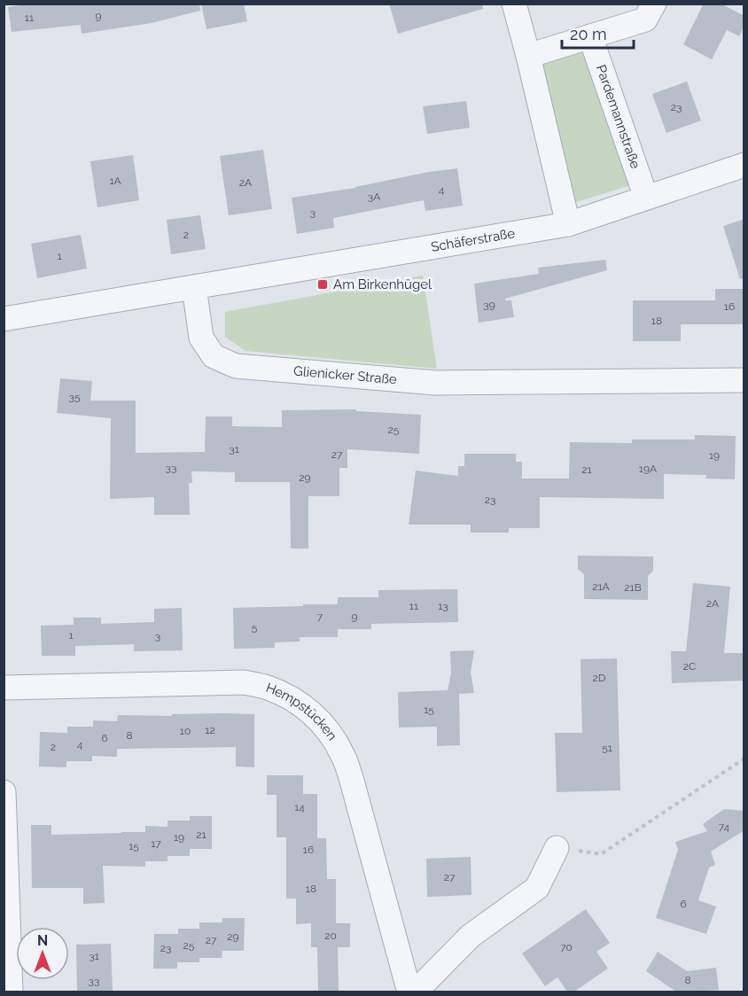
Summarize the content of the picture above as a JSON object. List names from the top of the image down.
{
  "streets": {
    "street": [
      "Pardemannstraße",
      "Schäferstraße",
      "Glienicker Straße",
      "Hempstücken"
    ]
  },
  "crossings": [
    ["Pardemannstraße", "Schäferstraße"],
    ["Schäferstraße", "Glienicker Straße"]
  ],
  "places": {
    "transit": ["Am Birkenhügel"]
  },
  "house_numbers": [
    "9",
    "11",
    "23",
    "1A",
    "2A",
    "4",
    "3A",
    "3",
    "2",
    "1",
    "39",
    "16",
    "18",
    "35",
    "25",
    "31",
    "27",
    "19",
    "33",
    "19A",
    "21",
    "29",
    "23",
    "21A",
    "21B",
    "2A",
    "11",
    "13",
    "7",
    "9",
    "5",
    "1",
    "3",
    "2C",
    "2D",
    "15",
    "12",
    "10",
    "8",
    "6",
    "4",
    "2",
    "51",
    "14",
    "74",
    "21",
    "19",
    "17",
    "15",
    "16",
    "27",
    "18",
    "6",
    "20",
    "29",
    "27",
    "25",
    "70",
    "23",
    "31",
    "8",
    "33"
  ],
  "scale_bar": "20 m",
  "north": "top"
}
